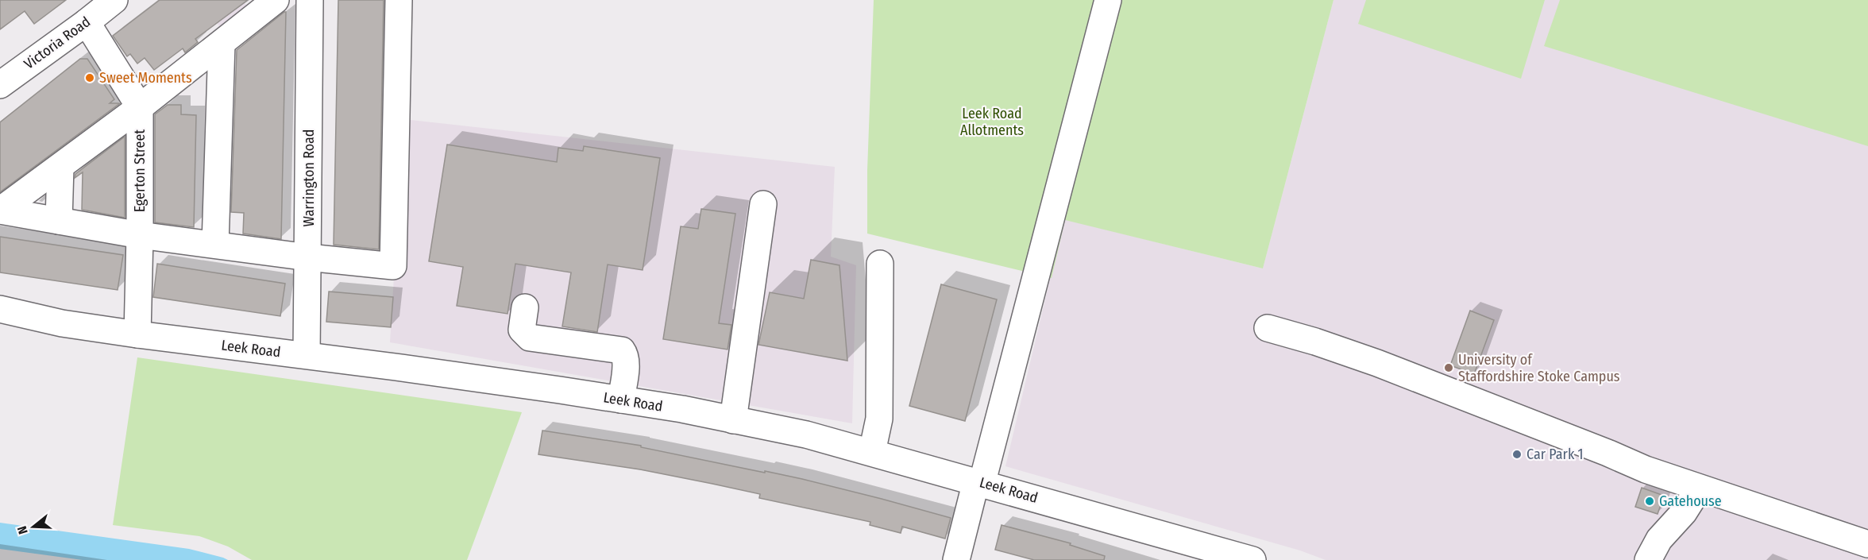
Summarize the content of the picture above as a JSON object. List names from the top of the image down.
{
  "streets": {
    "main road": [
      "Victoria Road",
      "Egerton Street",
      "Warrington Road",
      "Leek Road"
    ]
  },
  "crossings": [
    ["Egerton Street", "Leek Road"],
    ["Warrington Road", "Leek Road"]
  ],
  "parks": ["Leek Road Allotments"],
  "places": [
    "Sweet Moments",
    "University of Staffordshire Stoke Campus",
    "Car Park 1",
    "Gatehouse"
  ],
  "north": "left"
}
